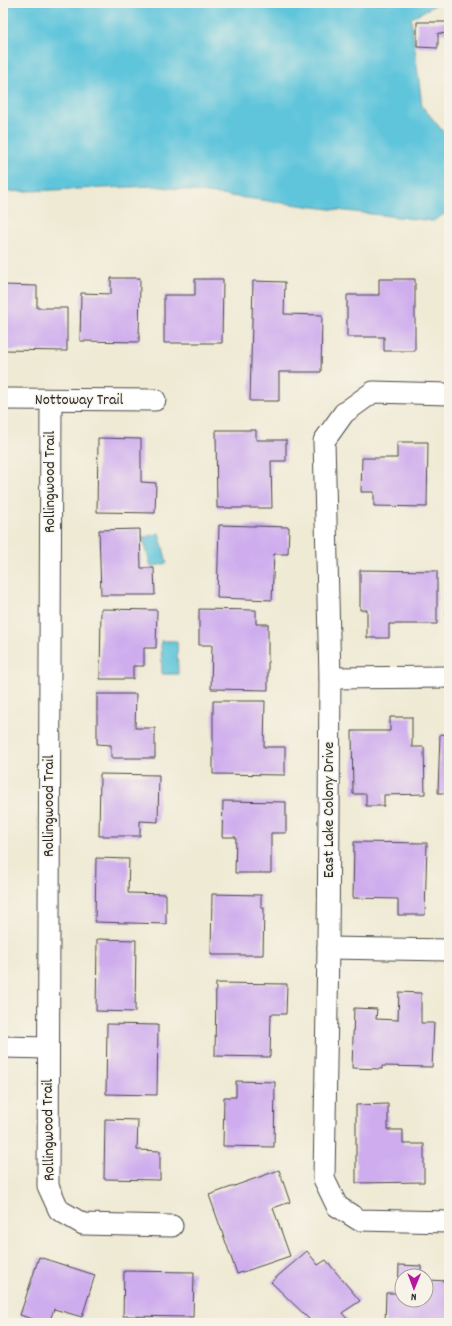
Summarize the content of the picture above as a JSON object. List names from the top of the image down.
{
  "streets": {
    "street": ["Nottoway Trail", "Rollingwood Trail", "East Lake Colony Drive"]
  },
  "crossings": [
    ["Nottoway Trail", "Rollingwood Trail"]
  ],
  "north": "bottom"
}
